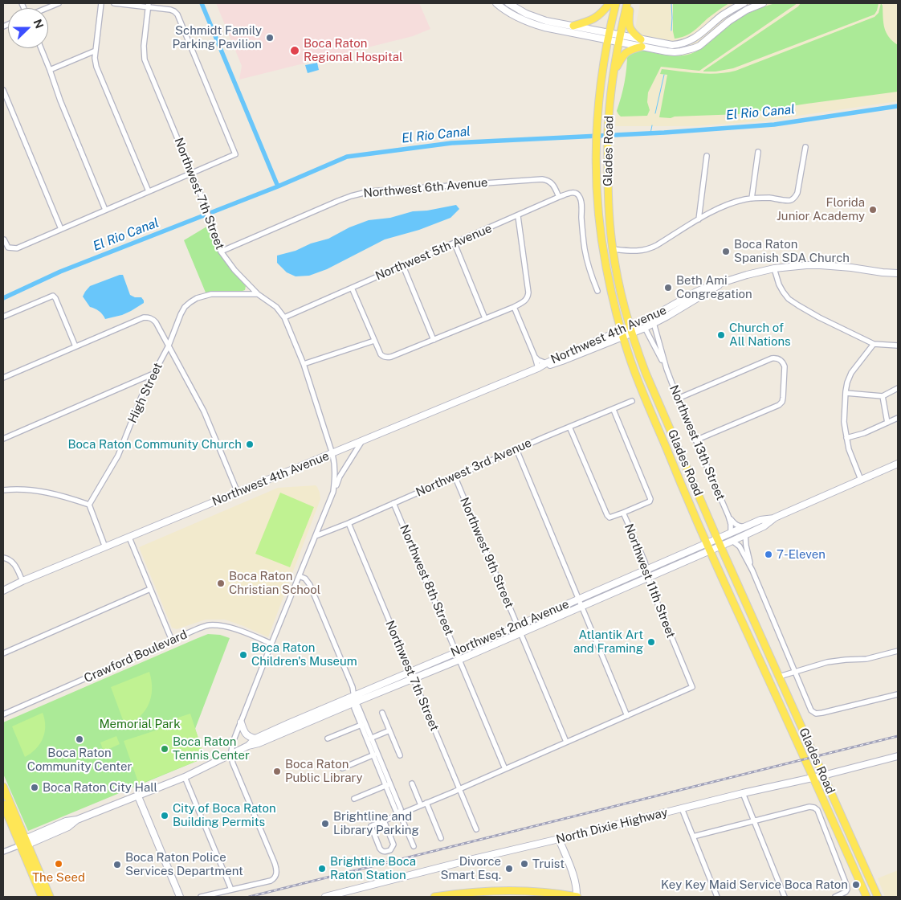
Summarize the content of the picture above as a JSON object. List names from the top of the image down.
{
  "streets": {
    "main road": ["Glades Road"],
    "street": [
      "Northwest 6th Avenue",
      "Northwest 7th Street",
      "Northwest 5th Avenue",
      "Northwest 4th Avenue",
      "High Street",
      "Northwest 13th Street",
      "Northwest 3rd Avenue",
      "Northwest 9th Street",
      "Northwest 8th Street",
      "Northwest 11th Street",
      "Northwest 2nd Avenue",
      "Crawford Boulevard",
      "North Dixie Highway"
    ]
  },
  "crossings": [
    ["Glades Road", "Northwest 4th Avenue"],
    ["Glades Road", "Northwest 2nd Avenue"],
    ["Glades Road", "North Dixie Highway"],
    ["Northwest 6th Avenue", "Northwest 7th Street"],
    ["Northwest 6th Avenue", "Northwest 5th Avenue"],
    ["Northwest 7th Street", "Northwest 5th Avenue"],
    ["Northwest 7th Street", "Northwest 4th Avenue"],
    ["Northwest 7th Street", "High Street"],
    ["Northwest 7th Street", "Northwest 3rd Avenue"],
    ["Northwest 7th Street", "Northwest 2nd Avenue"],
    ["Northwest 4th Avenue", "Northwest 13th Street"],
    ["Northwest 13th Street", "Northwest 2nd Avenue"],
    ["Northwest 3rd Avenue", "Northwest 9th Street"],
    ["Northwest 3rd Avenue", "Northwest 8th Street"],
    ["Northwest 3rd Avenue", "Northwest 11th Street"],
    ["Northwest 9th Street", "Northwest 2nd Avenue"],
    ["Northwest 8th Street", "Northwest 2nd Avenue"],
    ["Northwest 11th Street", "Northwest 2nd Avenue"]
  ],
  "water": ["El Rio Canal"],
  "parks": ["Memorial Park"],
  "places": [
    "Schmidt Family Parking Pavilion",
    "Boca Raton Regional Hospital",
    "Florida Junior Academy",
    "Boca Raton Spanish SDA Church",
    "Beth Ami Congregation",
    "Church of All Nations",
    "Boca Raton Community Church",
    "7-Eleven",
    "Boca Raton Christian School",
    "Atlantik Art and Framing",
    "Boca Raton Children's Museum",
    "Boca Raton Community Center",
    "Boca Raton Tennis Center",
    "Boca Raton Public Library",
    "Boca Raton City Hall",
    "City of Boca Raton Building Permits",
    "Brightline and Library Parking",
    "The Seed",
    "Truist",
    "Boca Raton Police Services Department",
    "Brightline Boca Raton Station",
    "Divorce Smart Esq.",
    "Key Key Maid Service Boca Raton"
  ],
  "north": "right"
}
